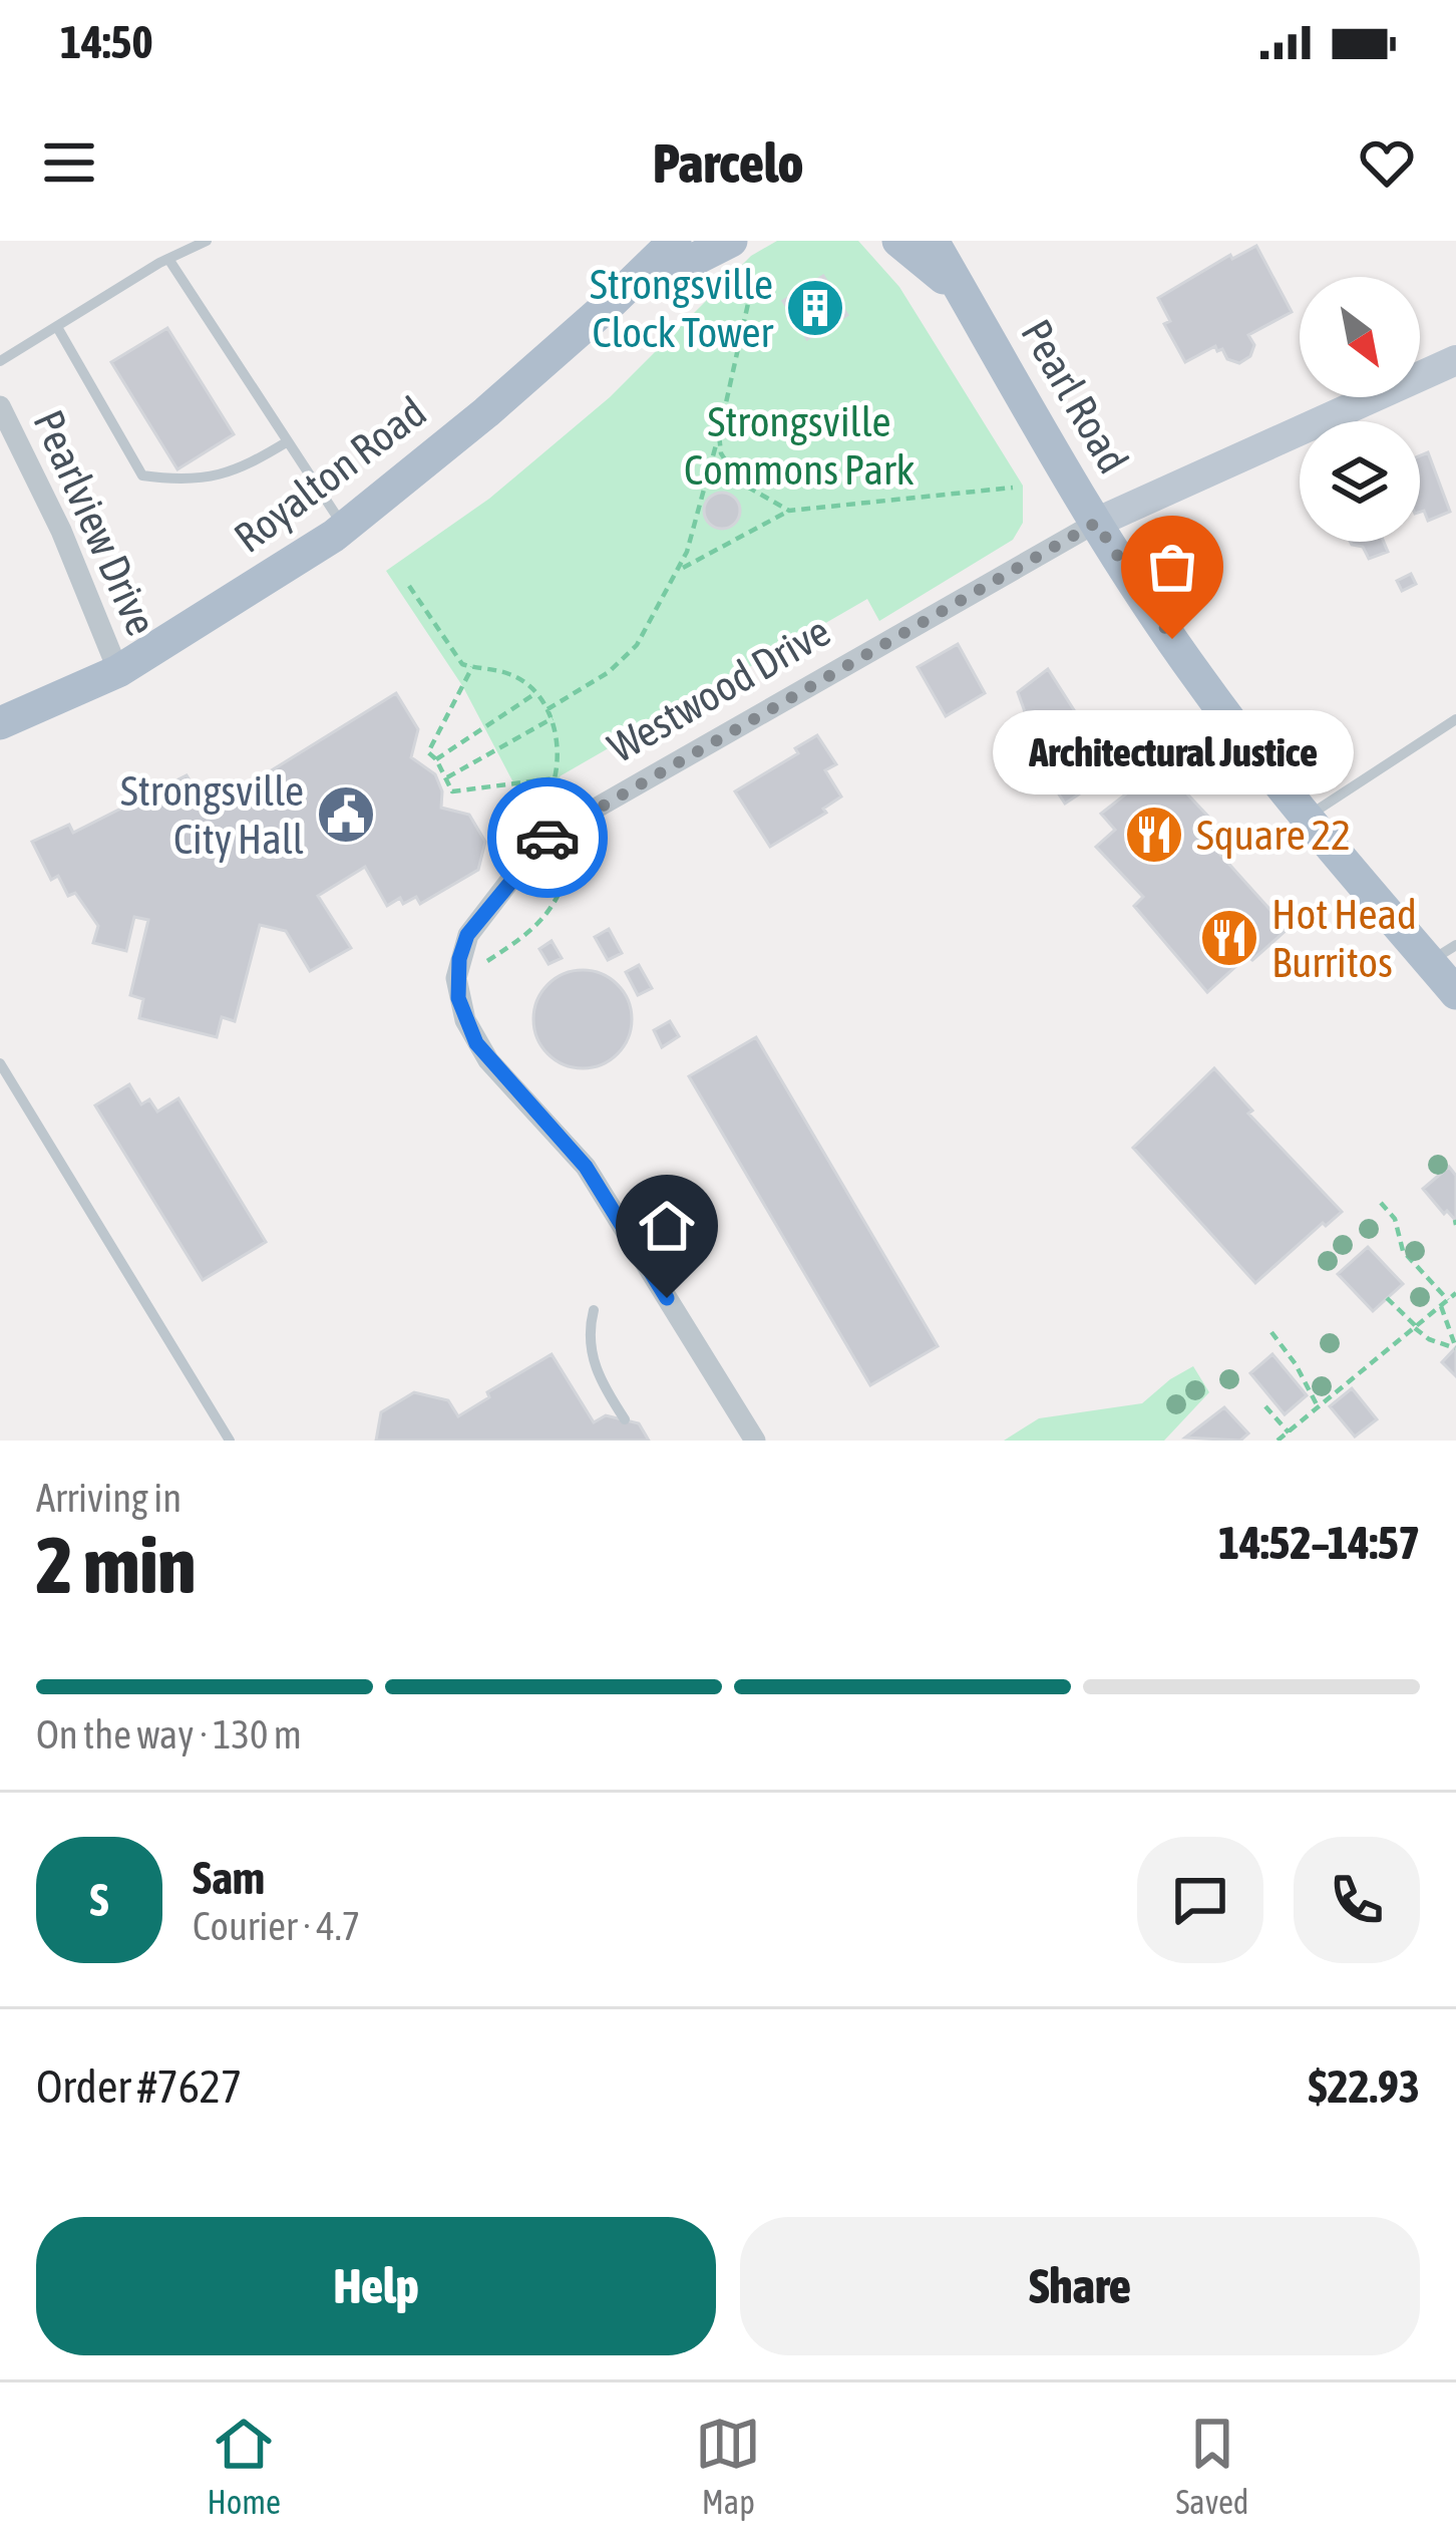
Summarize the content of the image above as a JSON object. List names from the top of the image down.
{
  "streets": {
    "main road": ["Pearl Road", "Royalton Road"],
    "street": ["Pearlview Drive", "Westwood Drive"]
  },
  "crossings": [
    ["Pearl Road", "Westwood Drive"],
    ["Royalton Road", "Pearlview Drive"]
  ],
  "parks": ["Strongsville Commons Park"],
  "places": {
    "building": ["Strongsville Clock Tower"],
    "other": ["Architectural Justice"],
    "public building": ["Strongsville City Hall"],
    "restaurant": ["Square 22", "Hot Head Burritos"]
  },
  "north": "bottom right",
  "page": {
    "status": "14:50",
    "header": "Parcelo",
    "bubble": "Architectural Justice",
    "heading": ["2 min", "Arriving in", "14:52–14:57"],
    "panel": [
      "Sam",
      "Courier · 4.7",
      "Order #7627",
      "$22.93"
    ],
    "bar": "On the way · 130 m",
    "round": "S",
    "buttons": ["Help", "Share"],
    "tabs": ["Home", "Map", "Saved"]
  }
}
